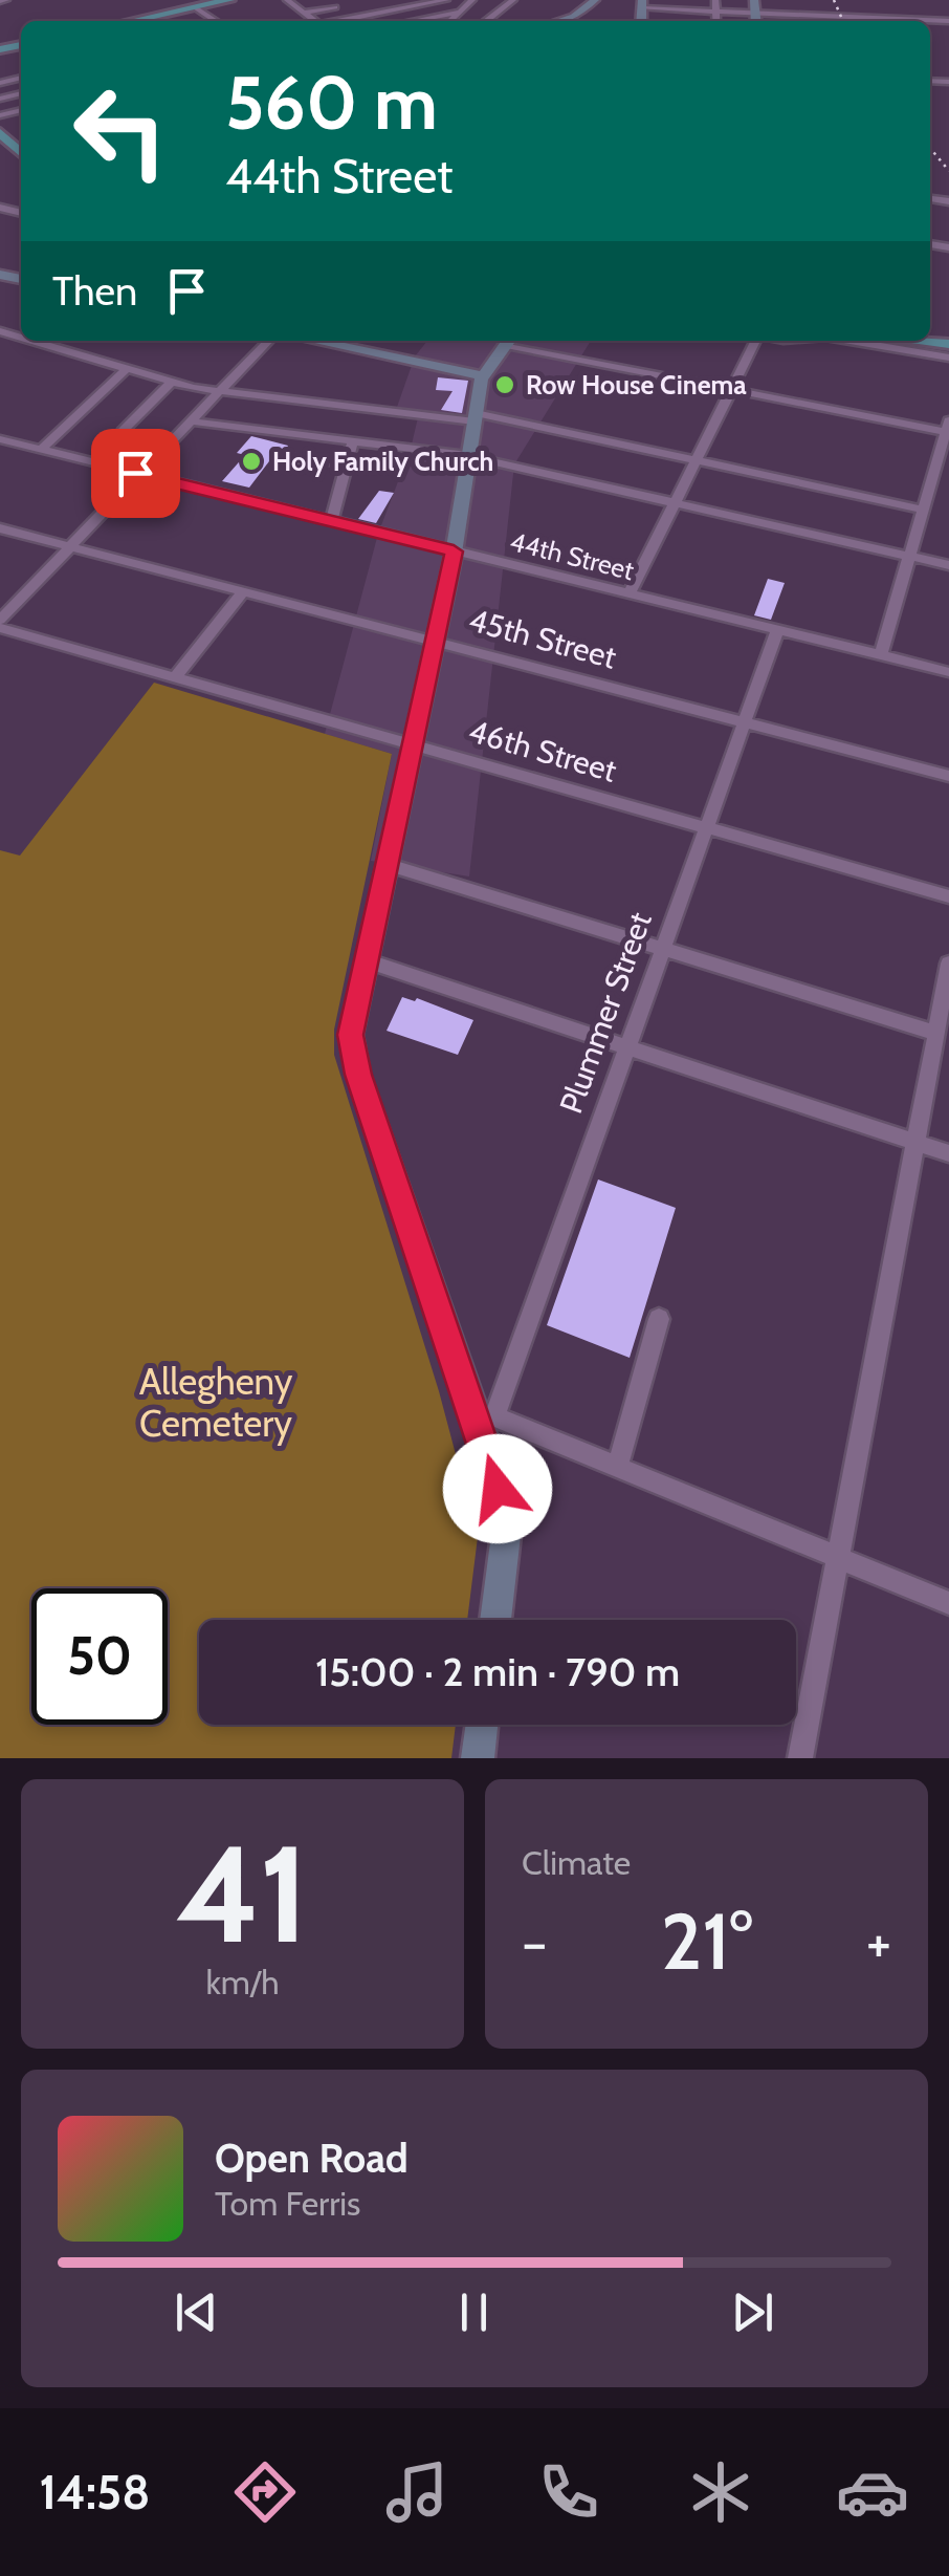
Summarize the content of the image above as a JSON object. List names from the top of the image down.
{
  "streets": {
    "street": [
      "44th Street",
      "45th Street",
      "46th Street",
      "Plummer Street"
    ]
  },
  "crossings": [
    ["44th Street", "Plummer Street"],
    ["45th Street", "Plummer Street"],
    ["46th Street", "Plummer Street"]
  ],
  "parks": ["Allegheny Cemetery"],
  "places": ["Row House Cinema", "Holy Family Church"],
  "page": {
    "turn": ["560 m", "44th Street"],
    "then": "Then",
    "limit": "50",
    "trip": "15:00 · 2 min · 790 m",
    "tile": [
      ["41", "km/h"],
      "Climate"
    ],
    "heat": ["−", "21°", "+"],
    "song": ["Open Road", "Tom Ferris"],
    "tabs": "14:58"
  }
}
